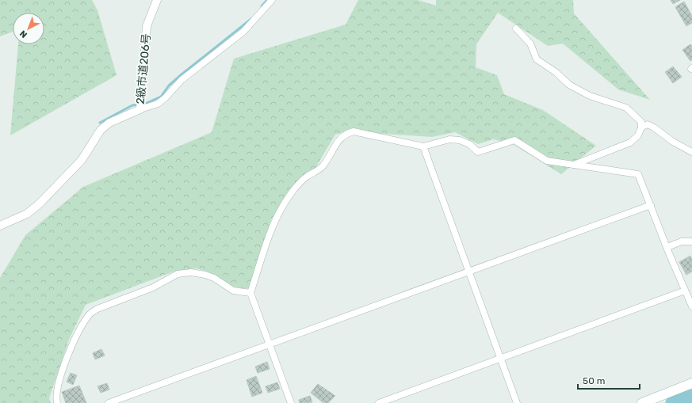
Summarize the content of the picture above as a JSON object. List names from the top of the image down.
{
  "streets": {
    "street": ["2級市道206号"]
  },
  "scale_bar": "50 m",
  "north": "bottom left"
}
